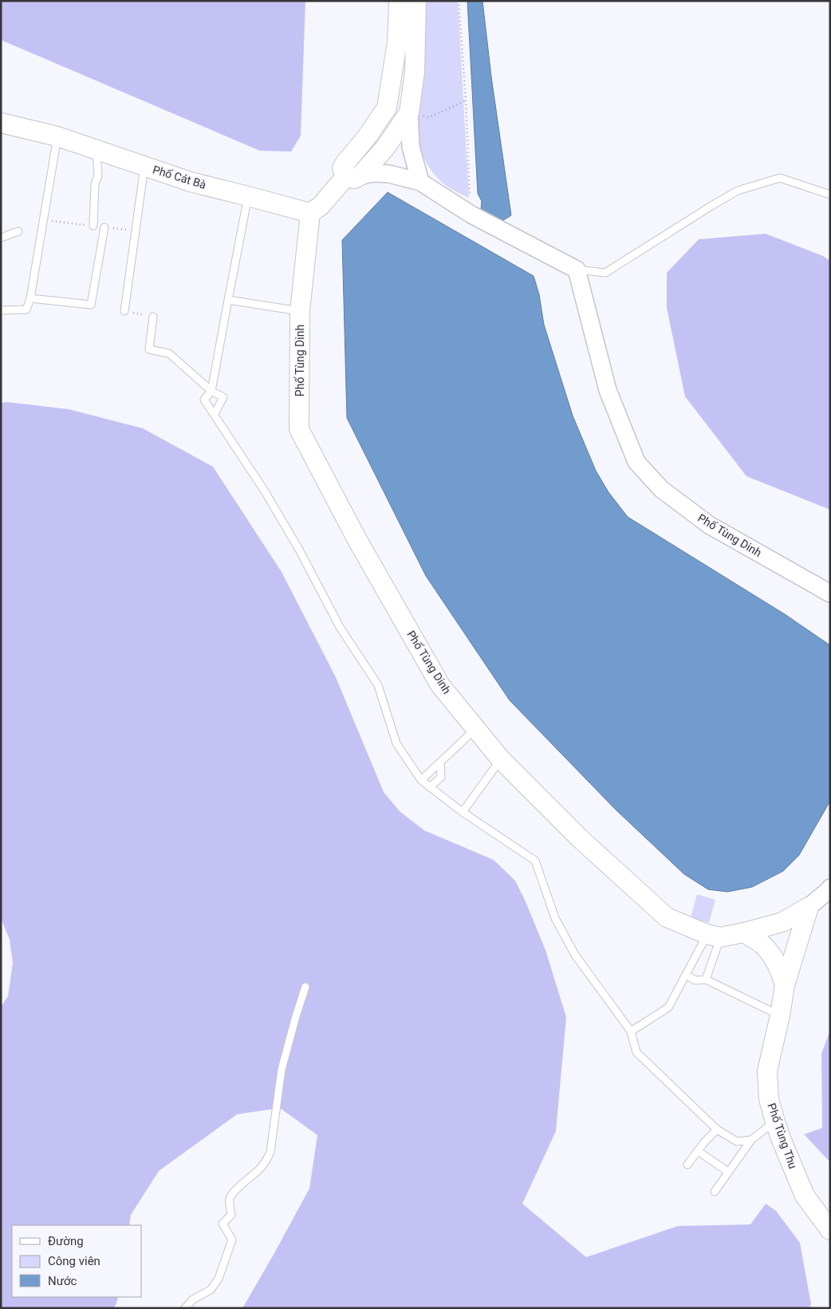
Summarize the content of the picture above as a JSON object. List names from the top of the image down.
{
  "streets": {
    "main road": ["Phố Cát Bà", "Phố Tùng Dinh", "Phố Tùng Thu"]
  },
  "crossings": [
    ["Phố Cát Bà", "Phố Tùng Dinh"]
  ],
  "legend": ["Đường", "Công viên", "Nước"]
}
